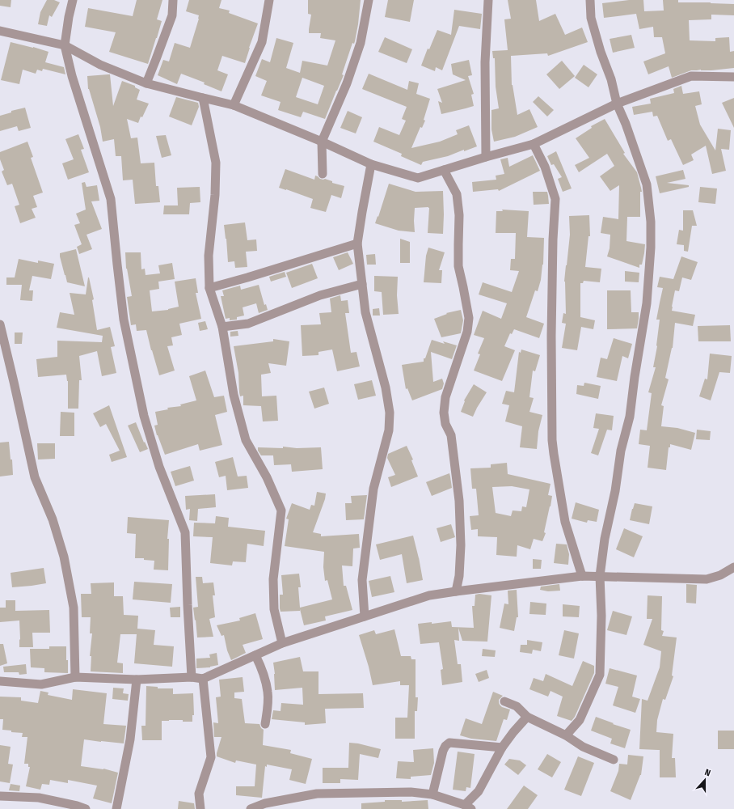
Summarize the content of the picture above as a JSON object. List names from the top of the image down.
{
  "north": "top"
}
